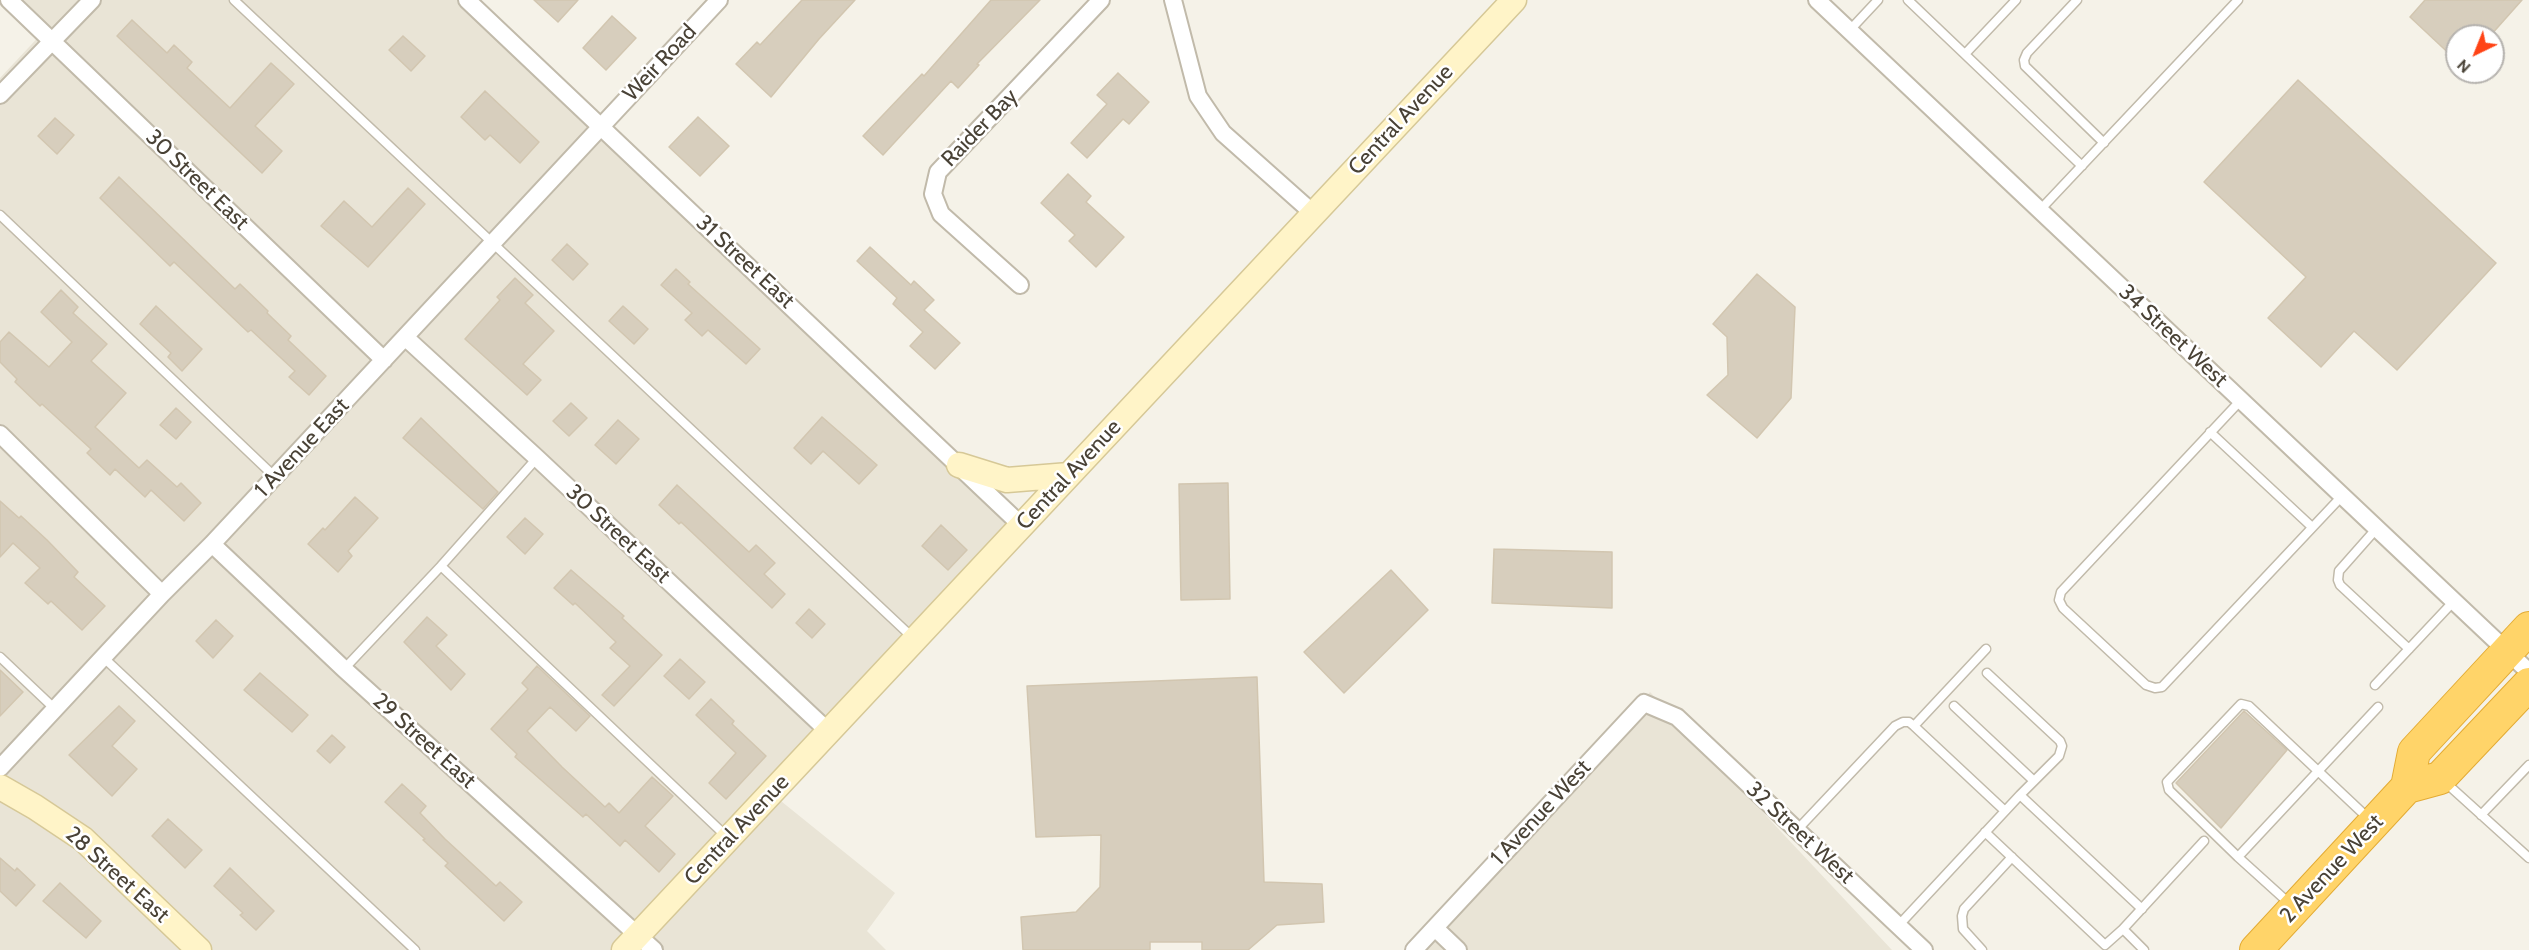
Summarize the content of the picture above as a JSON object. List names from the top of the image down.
{
  "streets": {
    "highway": ["2 Avenue West"],
    "street": [
      "Weir Road",
      "Central Avenue",
      "Raider Bay",
      "30 Street East",
      "31 Street East",
      "34 Street West",
      "1 Avenue East",
      "29 Street East",
      "1 Avenue West",
      "32 Street West",
      "28 Street East"
    ]
  },
  "crossings": [
    ["Weir Road", "31 Street East"],
    ["Weir Road", "1 Avenue East"],
    ["Central Avenue", "30 Street East"],
    ["Central Avenue", "31 Street East"],
    ["Central Avenue", "29 Street East"],
    ["30 Street East", "1 Avenue East"],
    ["31 Street East", "1 Avenue East"],
    ["1 Avenue East", "29 Street East"],
    ["1 Avenue West", "32 Street West"]
  ],
  "north": "bottom left"
}
